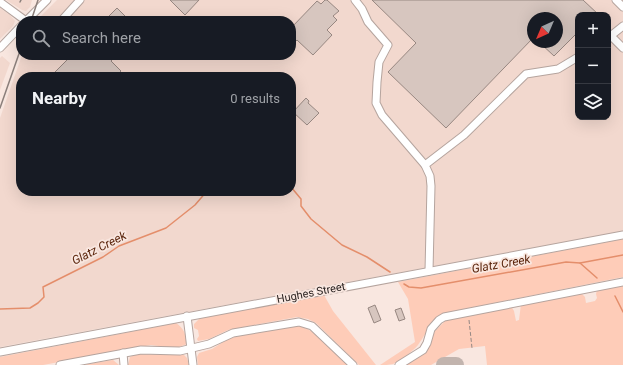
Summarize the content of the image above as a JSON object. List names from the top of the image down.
{
  "streets": {
    "street": ["Hughes Street"]
  },
  "water": ["Glatz Creek"],
  "north": "bottom left",
  "page": {
    "map_buttons": ["+", "−"],
    "search": "Search here",
    "heading": ["Nearby", "0 results"]
  }
}
